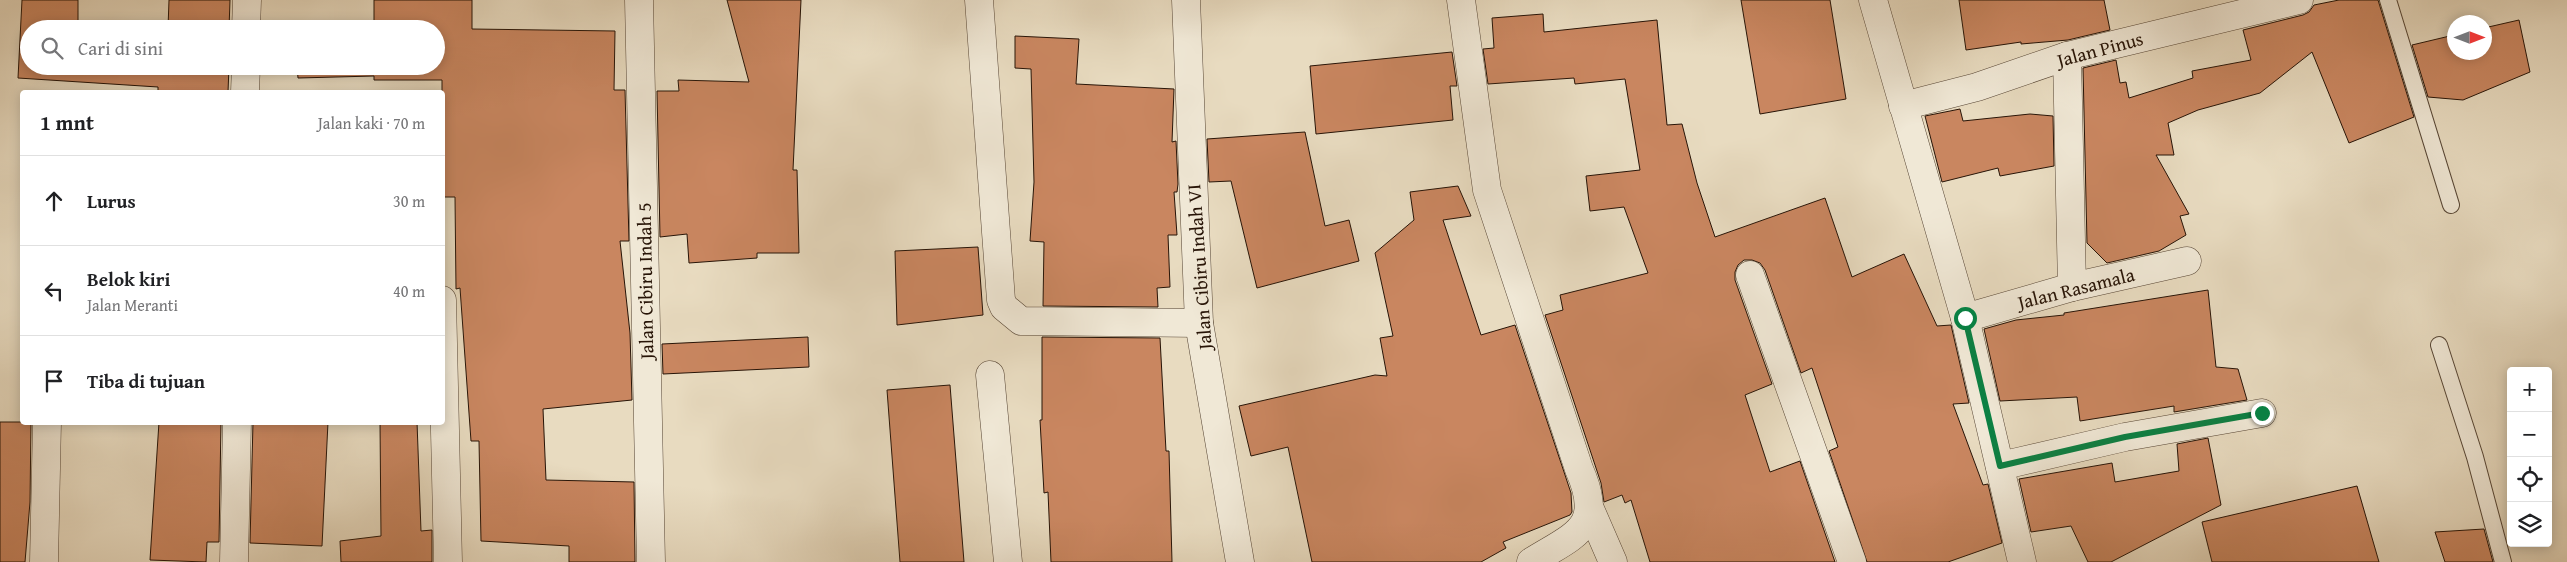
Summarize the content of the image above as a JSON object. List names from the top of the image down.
{
  "streets": {
    "street": [
      "Jalan Pinus",
      "Jalan Cibiru Indah VI",
      "Jalan Cibiru Indah 5",
      "Jalan Rasamala"
    ]
  },
  "north": "right",
  "page": {
    "search": "Cari di sini",
    "heading": ["1 mnt", "Jalan kaki · 70 m"],
    "list": [
      ["Lurus", "30 m"],
      ["Belok kiri", "Jalan Meranti", "40 m"],
      "Tiba di tujuan"
    ],
    "map_buttons": ["+", "−"]
  }
}
